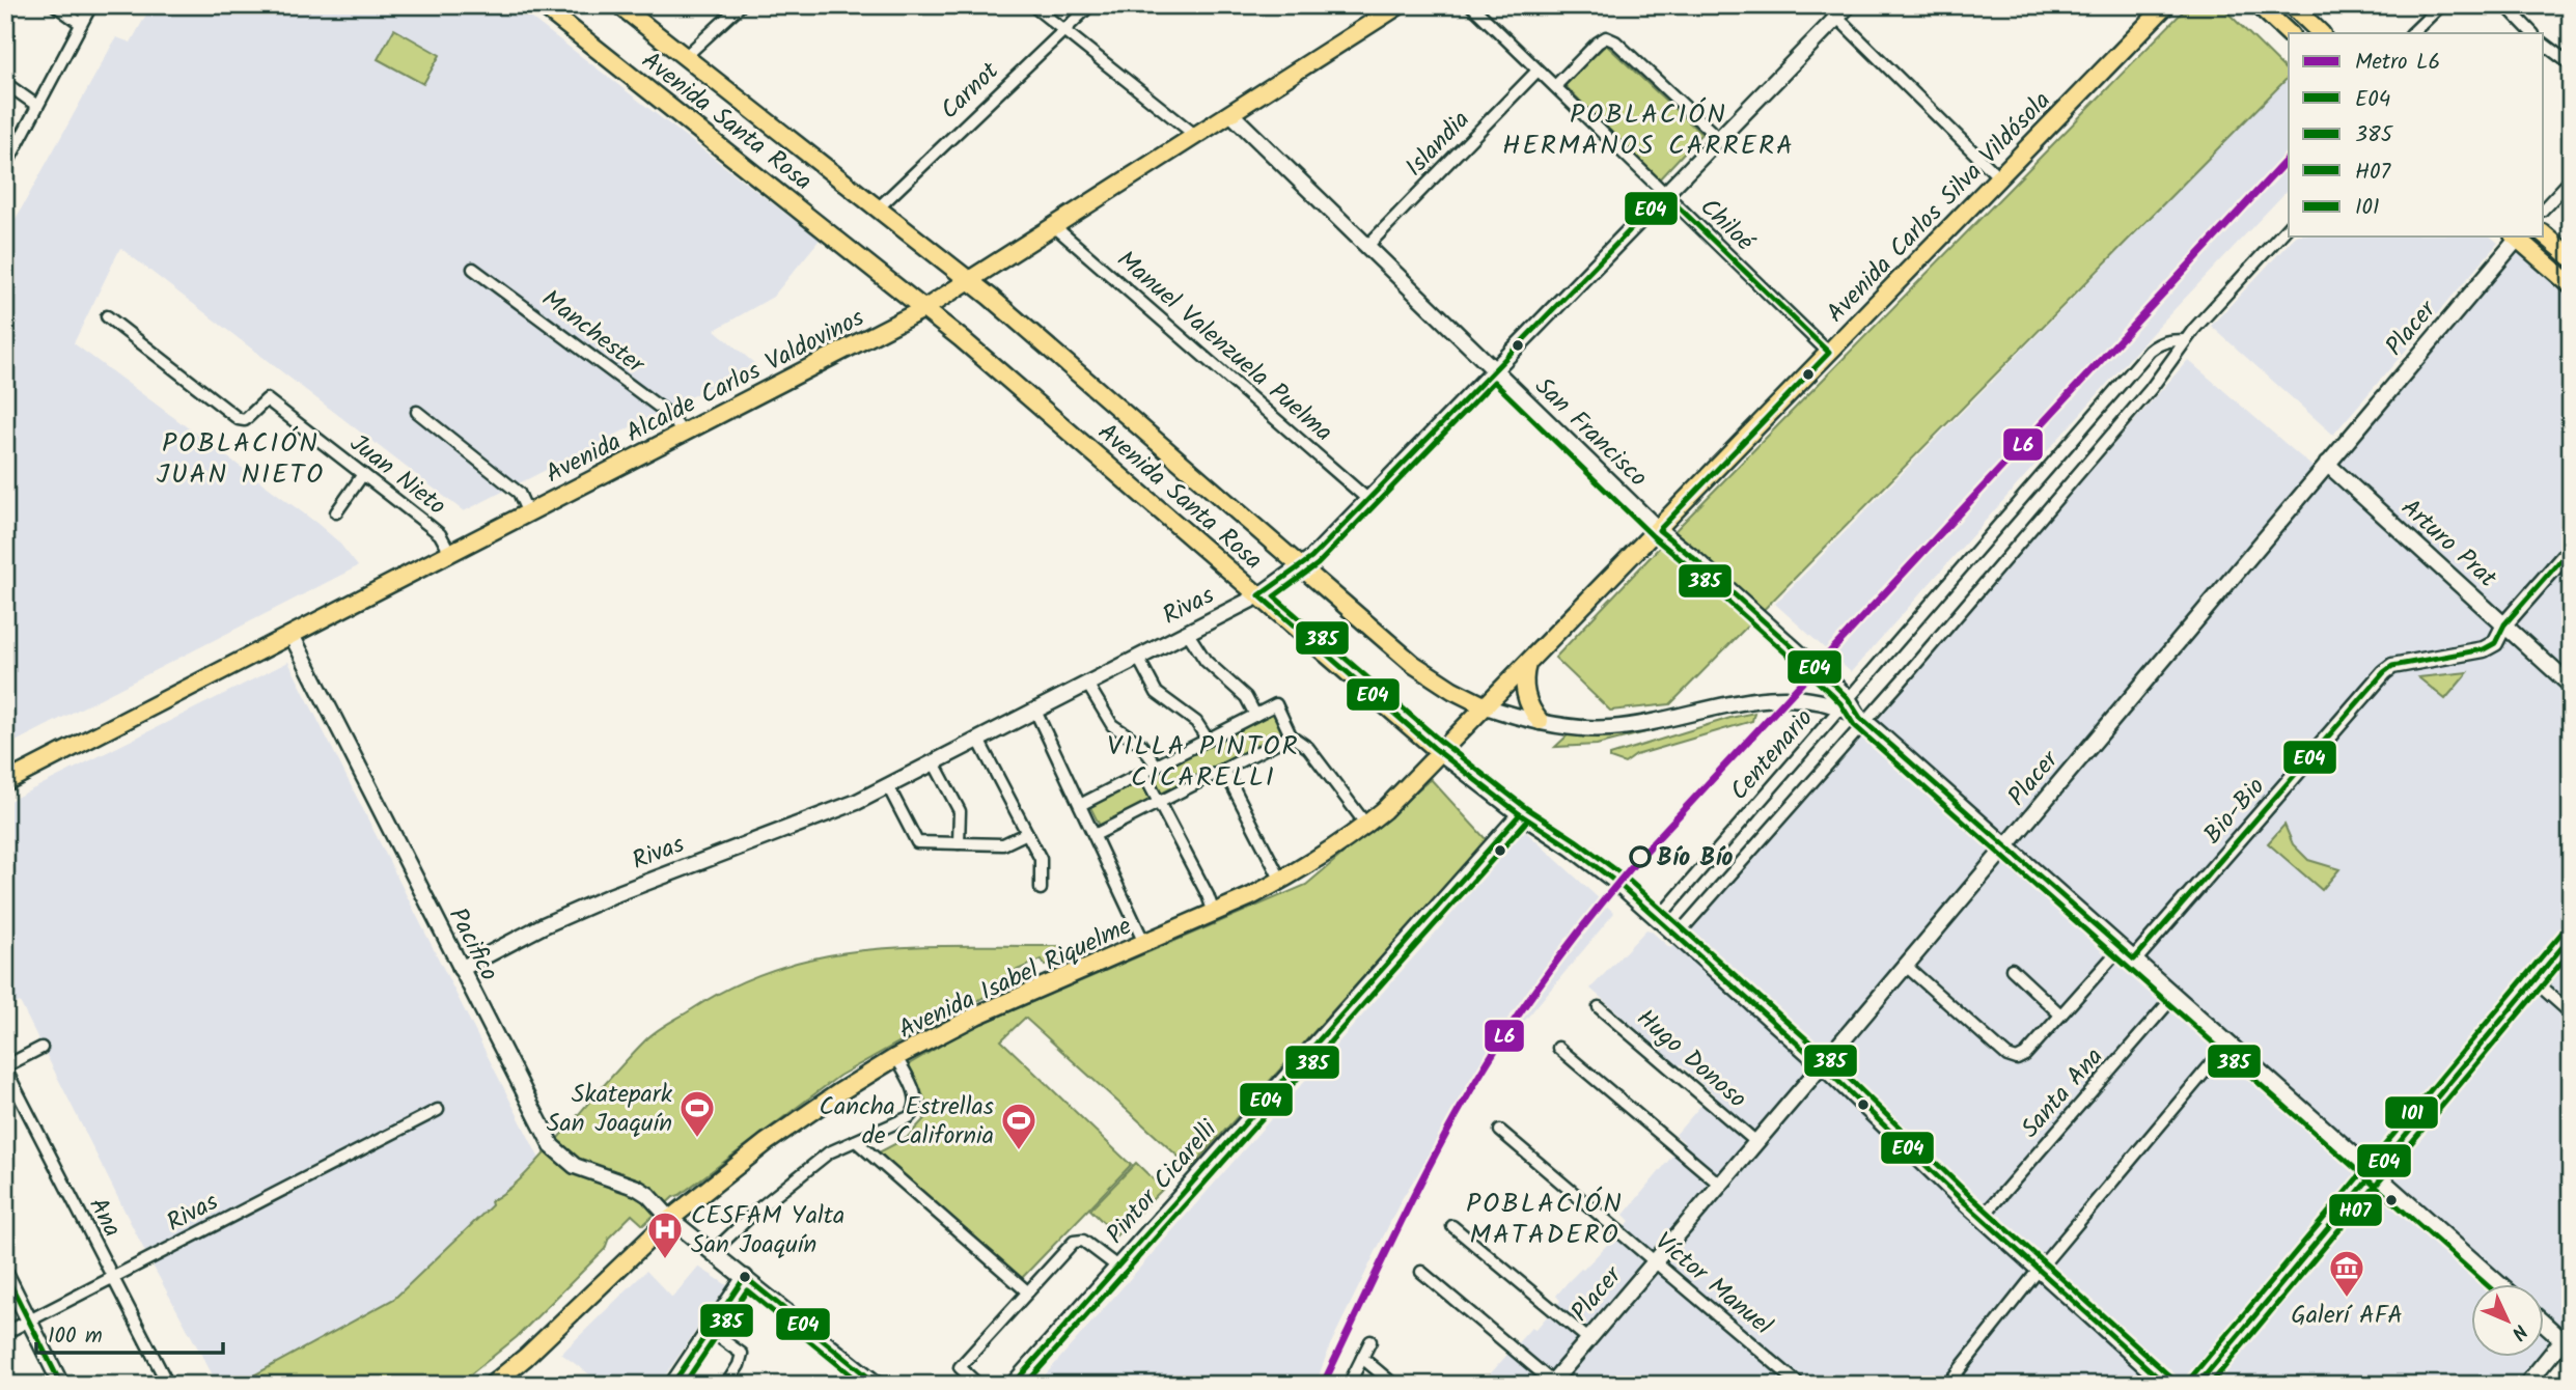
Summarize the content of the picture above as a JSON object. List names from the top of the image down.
{
  "streets": {
    "main road": [
      "Avenida Santa Rosa",
      "Avenida Carlos Silva Vildósola",
      "Avenida Alcalde Carlos Valdovinos",
      "Avenida Isabel Riquelme"
    ],
    "street": [
      "Carnot",
      "Islandia",
      "Chiloé",
      "Placer",
      "Manchester",
      "Manuel Valenzuela Puelma",
      "San Francisco",
      "Juan Nieto",
      "Arturo Prat",
      "Rivas",
      "Centenario",
      "Bio-Bio",
      "Pacifico",
      "Hugo Donoso",
      "Santa Ana",
      "Pintor Cicarelli",
      "Ana",
      "Víctor Manuel"
    ]
  },
  "crossings": [
    ["Carnot", "Avenida Santa Rosa"],
    ["Avenida Santa Rosa", "Avenida Carlos Silva Vildósola"],
    ["Avenida Santa Rosa", "Placer"],
    ["Avenida Santa Rosa", "Avenida Alcalde Carlos Valdovinos"],
    ["Avenida Santa Rosa", "San Francisco"],
    ["Avenida Santa Rosa", "Rivas"],
    ["Avenida Santa Rosa", "Centenario"],
    ["Avenida Santa Rosa", "Avenida Isabel Riquelme"],
    ["Avenida Santa Rosa", "Santa Ana"],
    ["Avenida Santa Rosa", "Pintor Cicarelli"],
    ["Islandia", "Chiloé"],
    ["Islandia", "San Francisco"],
    ["Avenida Carlos Silva Vildósola", "Chiloé"],
    ["Avenida Carlos Silva Vildósola", "San Francisco"],
    ["Avenida Carlos Silva Vildósola", "Avenida Isabel Riquelme"],
    ["Chiloé", "Rivas"],
    ["Placer", "San Francisco"],
    ["Placer", "Arturo Prat"],
    ["Placer", "Hugo Donoso"],
    ["Placer", "Víctor Manuel"],
    ["Manchester", "Avenida Alcalde Carlos Valdovinos"],
    ["Manuel Valenzuela Puelma", "Avenida Alcalde Carlos Valdovinos"],
    ["Manuel Valenzuela Puelma", "Rivas"],
    ["Avenida Alcalde Carlos Valdovinos", "San Francisco"],
    ["Avenida Alcalde Carlos Valdovinos", "Juan Nieto"],
    ["Avenida Alcalde Carlos Valdovinos", "Pacifico"],
    ["San Francisco", "Rivas"],
    ["San Francisco", "Centenario"],
    ["San Francisco", "Bio-Bio"],
    ["San Francisco", "Santa Ana"],
    ["Arturo Prat", "Bio-Bio"],
    ["Rivas", "Pacifico"],
    ["Rivas", "Ana"],
    ["Pacifico", "Avenida Isabel Riquelme"]
  ],
  "districts": [
    "POBLACIÓN HERMANOS CARRERA",
    "POBLACIÓN JUAN NIETO",
    "VILLA PINTOR CICARELLI",
    "POBLACIÓN MATADERO"
  ],
  "places": {
    "other": ["Bío Bío"],
    "sports": ["Skatepark San Joaquín", "Cancha Estrellas de California"],
    "hospital": ["CESFAM Yalta San Joaquín"],
    "museum": ["Galerí AFA"]
  },
  "lines": [
    "metro line L6",
    "transit line E04",
    "transit line 385",
    "transit line I01",
    "transit line H07"
  ],
  "legend": [
    "Metro L6",
    "E04",
    "385",
    "H07",
    "I01"
  ],
  "scale_bar": "100 m",
  "north": "bottom right"
}
